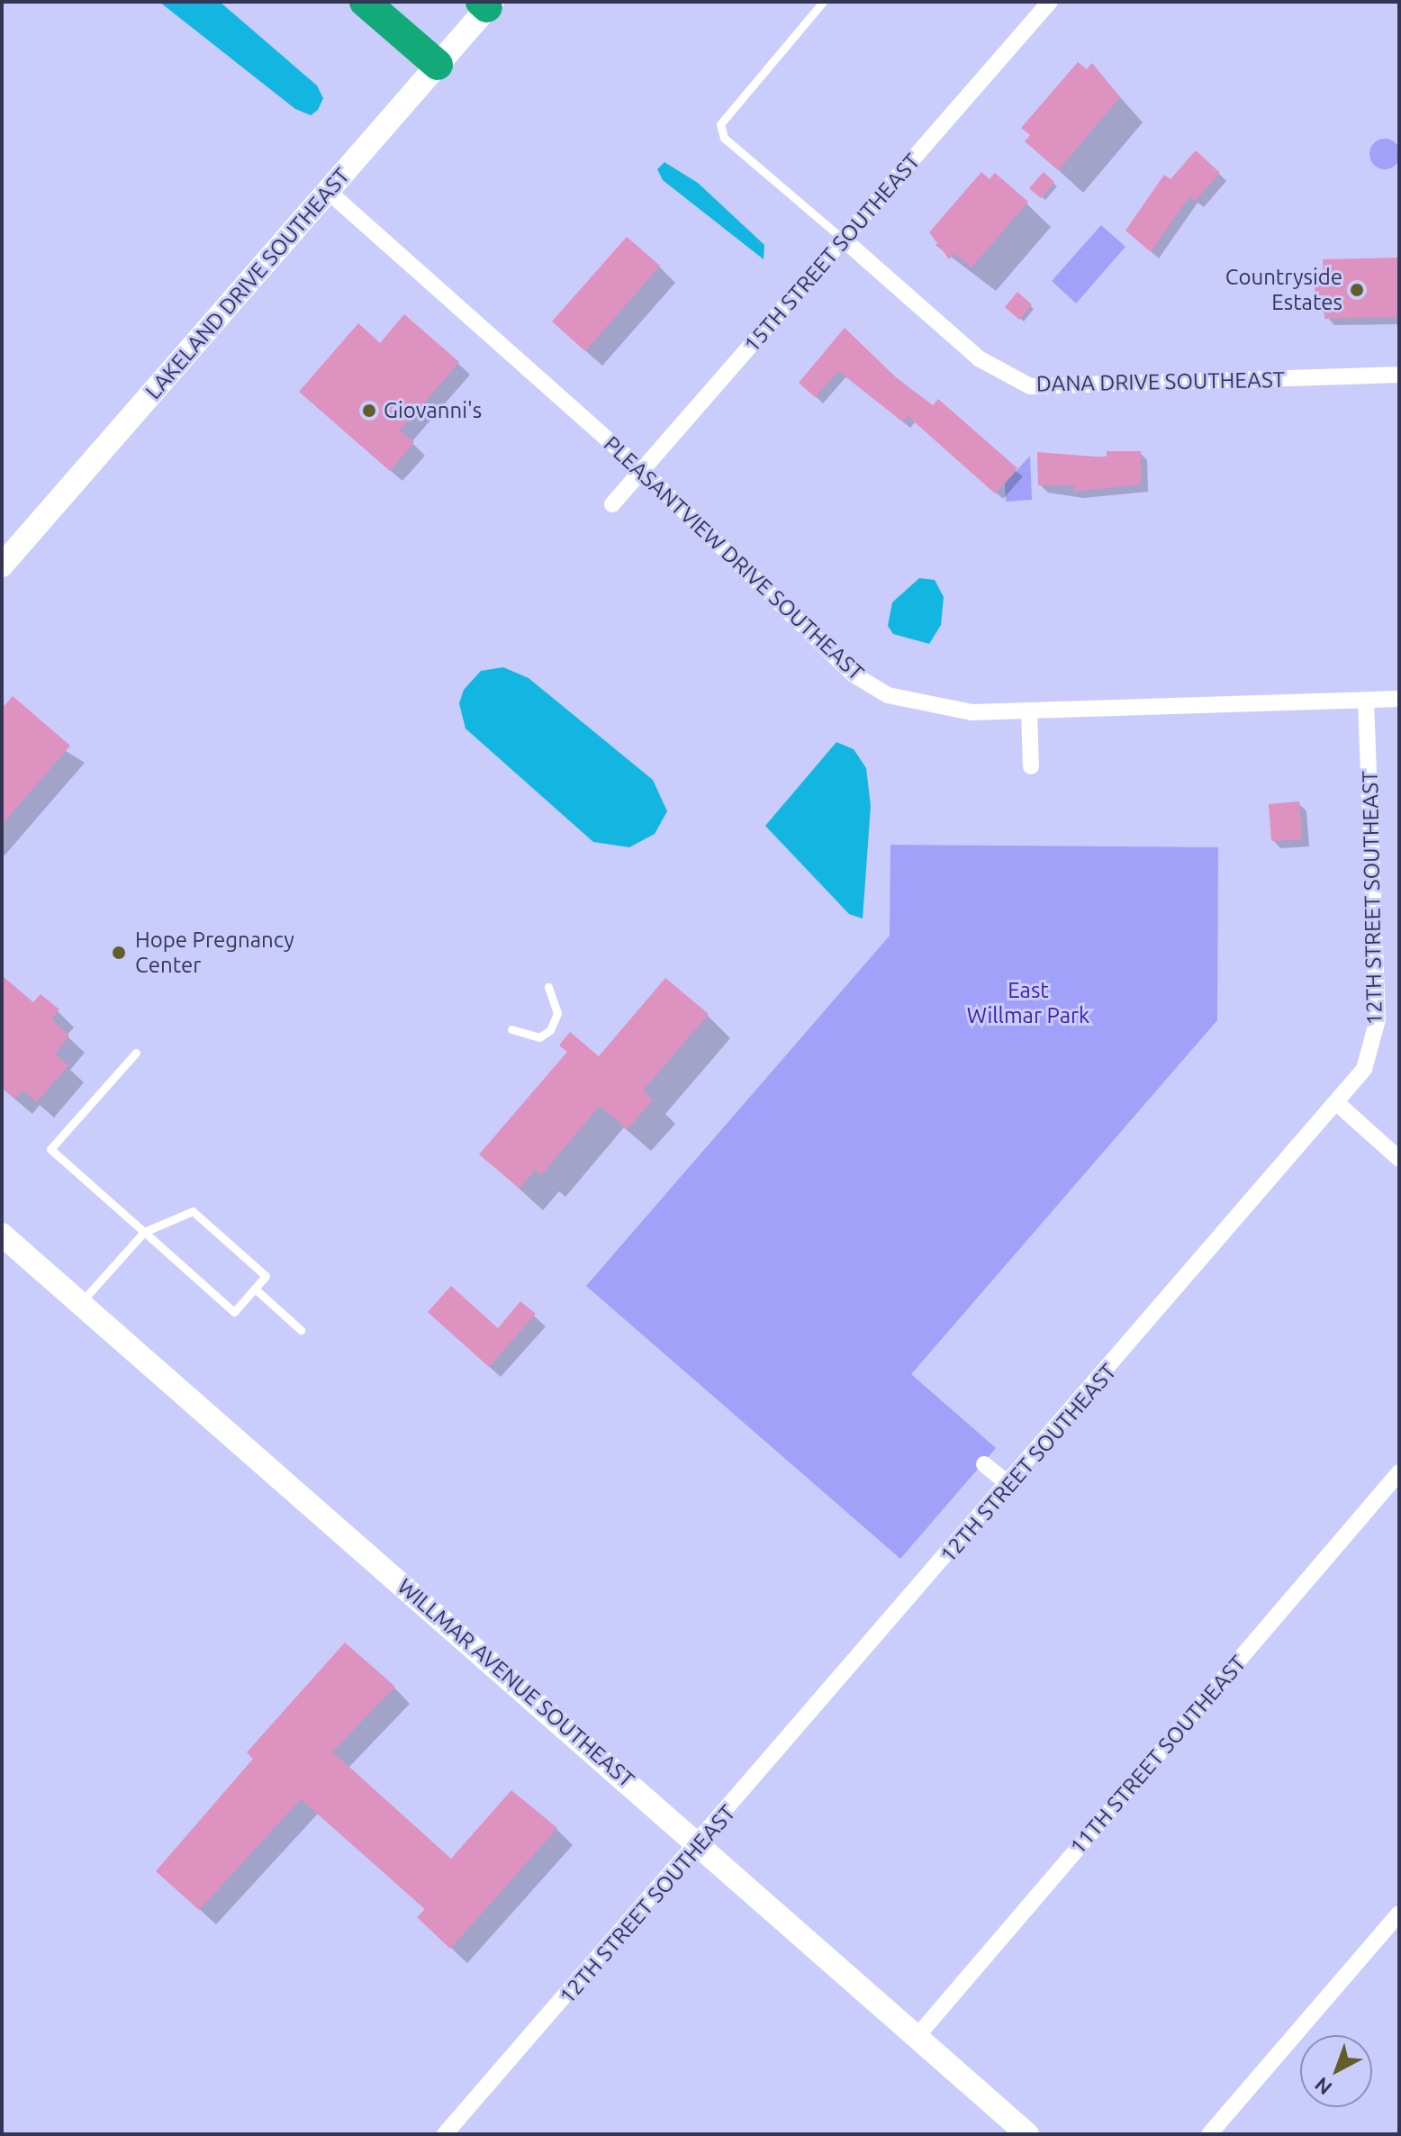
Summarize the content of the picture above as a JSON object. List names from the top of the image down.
{
  "streets": {
    "main road": ["LAKELAND DRIVE SOUTHEAST", "WILLMAR AVENUE SOUTHEAST"],
    "street": [
      "15TH STREET SOUTHEAST",
      "DANA DRIVE SOUTHEAST",
      "PLEASANTVIEW DRIVE SOUTHEAST",
      "12TH STREET SOUTHEAST",
      "11TH STREET SOUTHEAST"
    ]
  },
  "crossings": [
    ["15TH STREET SOUTHEAST", "DANA DRIVE SOUTHEAST"],
    ["15TH STREET SOUTHEAST", "PLEASANTVIEW DRIVE SOUTHEAST"],
    ["LAKELAND DRIVE SOUTHEAST", "PLEASANTVIEW DRIVE SOUTHEAST"],
    ["PLEASANTVIEW DRIVE SOUTHEAST", "12TH STREET SOUTHEAST"],
    ["12TH STREET SOUTHEAST", "WILLMAR AVENUE SOUTHEAST"],
    ["WILLMAR AVENUE SOUTHEAST", "11TH STREET SOUTHEAST"]
  ],
  "parks": ["East Willmar Park"],
  "places": ["Countryside Estates", "Giovanni's", "Hope Pregnancy Center"],
  "north": "bottom left"
}
